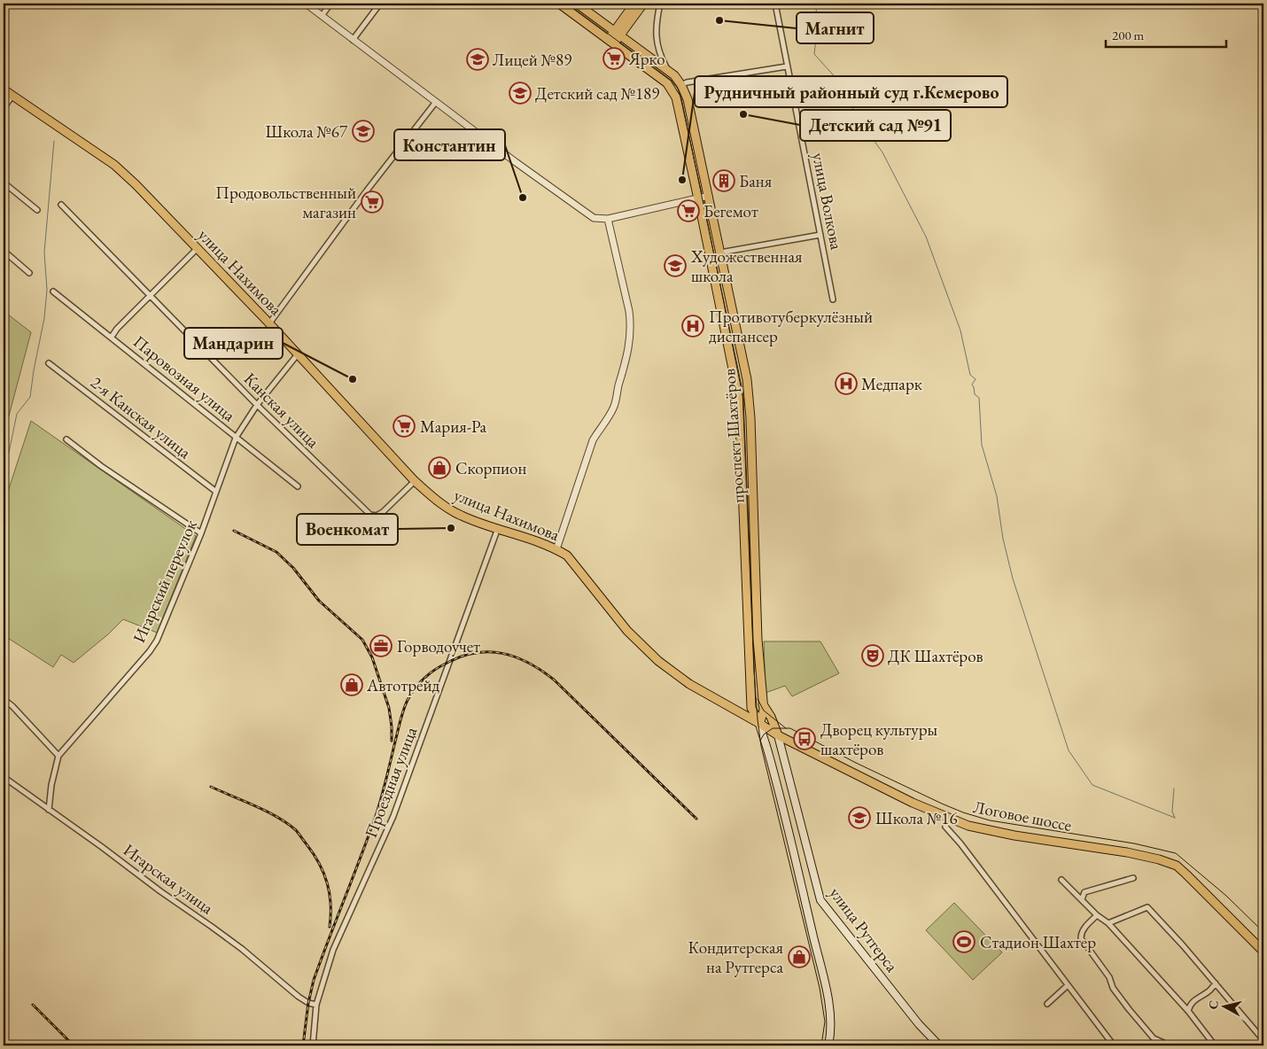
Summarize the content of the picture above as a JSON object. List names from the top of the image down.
{
  "streets": {
    "main road": [
      "улица Нахимова",
      "проспект Шахтёров",
      "Логовое шоссе",
      "улица Рутгерса"
    ],
    "street": [
      "улица Волкова",
      "Паровозная улица",
      "Канская улица",
      "2-я Канская улица",
      "Игарский переулок",
      "Проездная улица",
      "Игарская улица"
    ]
  },
  "crossings": [
    ["улица Нахимова", "Канская улица"],
    ["улица Нахимова", "проспект Шахтёров"],
    ["улица Нахимова", "Игарский переулок"],
    ["улица Нахимова", "Проездная улица"],
    ["улица Нахимова", "Логовое шоссе"],
    ["улица Нахимова", "улица Рутгерса"],
    ["Паровозная улица", "Игарский переулок"],
    ["Канская улица", "Игарский переулок"],
    ["2-я Канская улица", "Игарский переулок"],
    ["проспект Шахтёров", "Логовое шоссе"],
    ["проспект Шахтёров", "улица Рутгерса"],
    ["Игарский переулок", "Игарская улица"],
    ["Проездная улица", "Игарская улица"],
    ["Логовое шоссе", "улица Рутгерса"]
  ],
  "places": {
    "other": [
      "Магнит",
      "Детский сад №91",
      "Рудничный районный суд г.Кемерово",
      "Константин",
      "Мандарин",
      "Военкомат"
    ],
    "supermarket": [
      "Ярко",
      "Продовольственный магазин",
      "Бегемот",
      "Мария-Ра"
    ],
    "school or university": [
      "Лицей №89",
      "Детский сад №189",
      "Школа №67",
      "Художественная школа",
      "Школа №16"
    ],
    "building": ["Баня"],
    "hospital": ["Противотуберкулёзный диспансер", "Медпарк"],
    "shop": ["Скорпион", "Автотрейд", "Кондитерская на Рутгерса"],
    "office": ["Горводоучет"],
    "theatre": ["ДК Шахтёров"],
    "bus stop": ["Дворец культуры шахтёров"],
    "sports": ["Стадион Шахтер"]
  },
  "scale_bar": "200 m",
  "north": "left"
}
